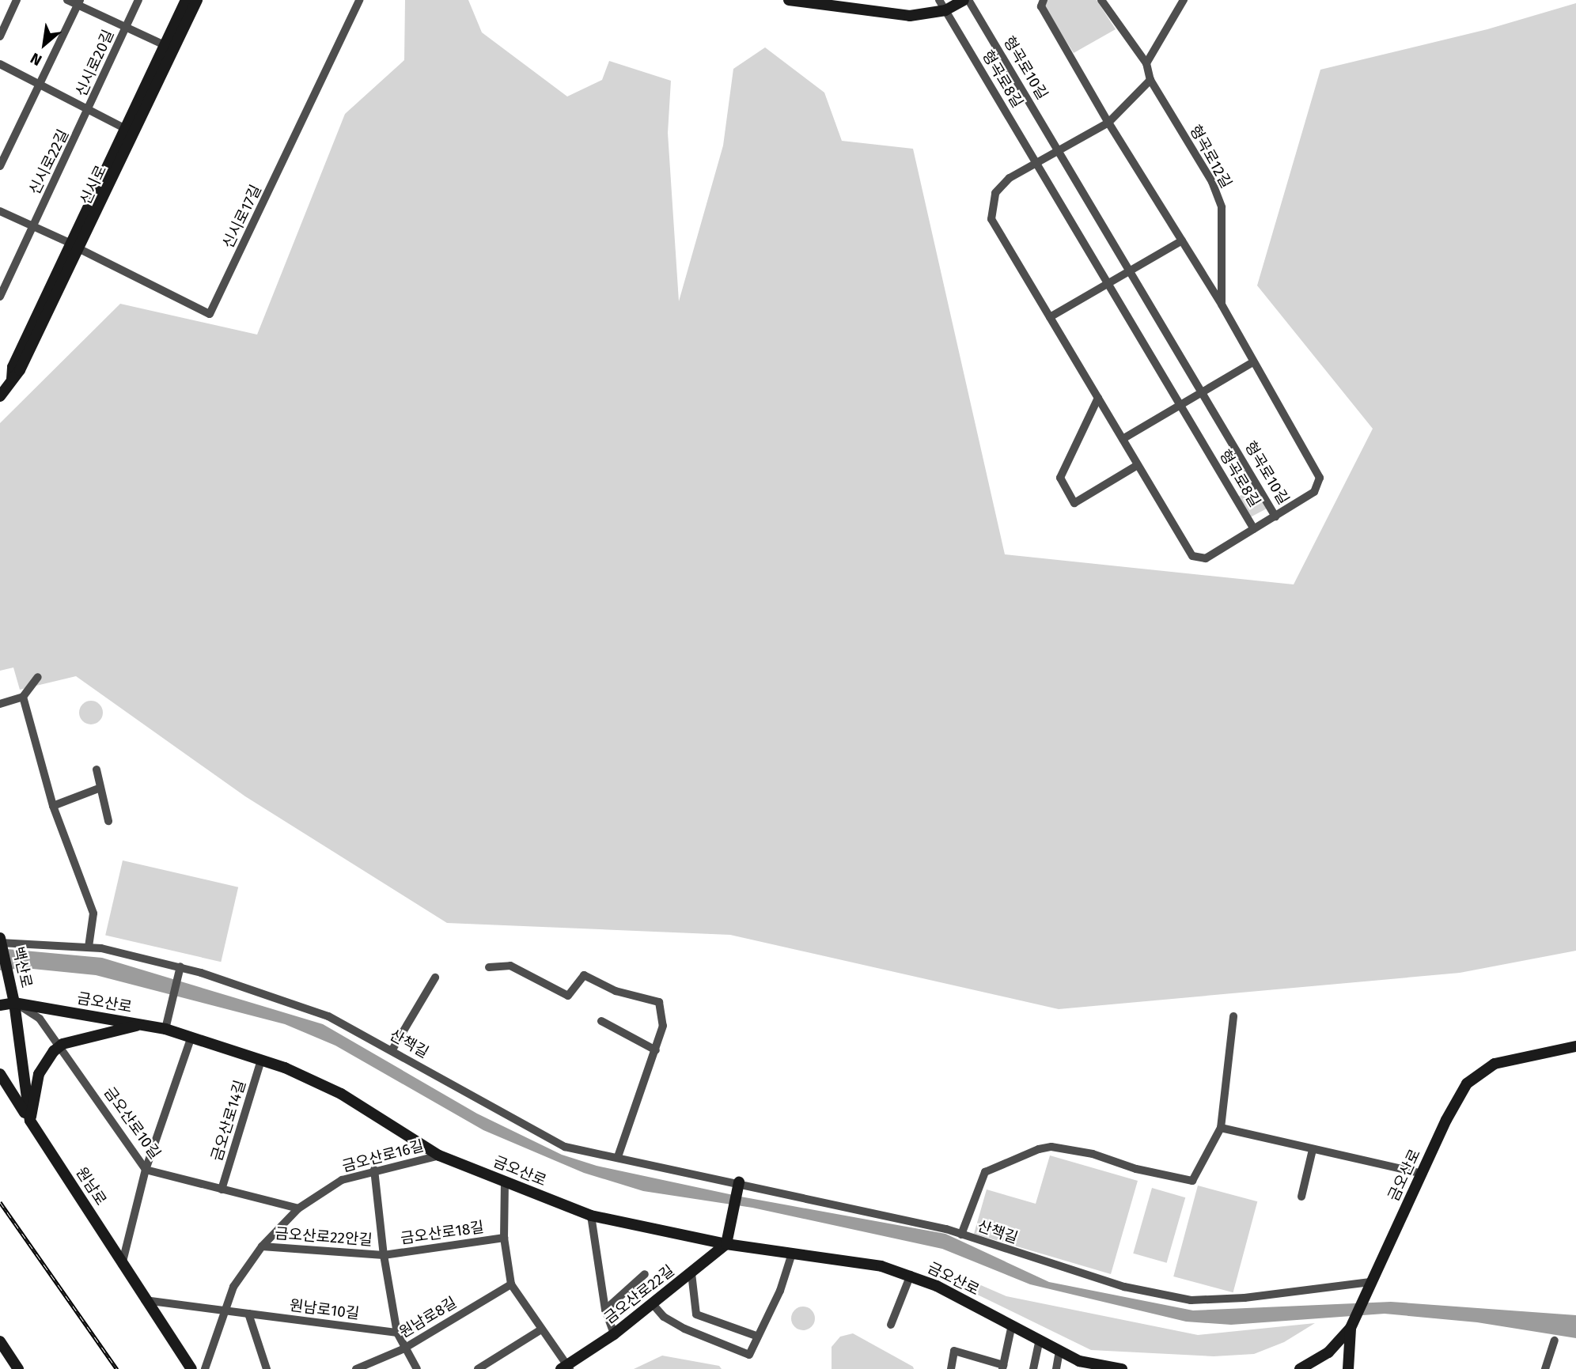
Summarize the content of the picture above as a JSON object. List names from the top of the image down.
{
  "streets": {
    "street": [
      "신시로20길",
      "형곡로10길",
      "형곡로8길",
      "형곡로12길",
      "신시로22길",
      "신시로",
      "신시로17길",
      "백산로",
      "금오산로",
      "산책길",
      "금오산로14길",
      "금오산로10길",
      "금오산로16길",
      "원남로",
      "금오산로18길",
      "금오산로22안길",
      "금오산로22길",
      "원남로10길",
      "원남로8길"
    ]
  },
  "crossings": [
    ["신시로20길", "신시로22길"],
    ["신시로20길", "신시로"],
    ["형곡로10길", "형곡로12길"],
    ["신시로", "신시로17길"],
    ["백산로", "금오산로"],
    ["백산로", "산책길"],
    ["백산로", "금오산로10길"],
    ["백산로", "원남로"],
    ["금오산로", "산책길"],
    ["금오산로", "금오산로14길"],
    ["금오산로", "금오산로10길"],
    ["금오산로", "금오산로16길"],
    ["금오산로", "원남로"],
    ["금오산로", "금오산로18길"],
    ["금오산로", "금오산로22길"],
    ["금오산로14길", "금오산로10길"],
    ["금오산로10길", "금오산로16길"],
    ["금오산로10길", "원남로"],
    ["금오산로16길", "금오산로22안길"],
    ["금오산로18길", "금오산로22안길"],
    ["금오산로18길", "금오산로22길"],
    ["금오산로18길", "원남로8길"],
    ["금오산로22안길", "원남로10길"],
    ["금오산로22안길", "원남로8길"]
  ],
  "north": "bottom left"
}
